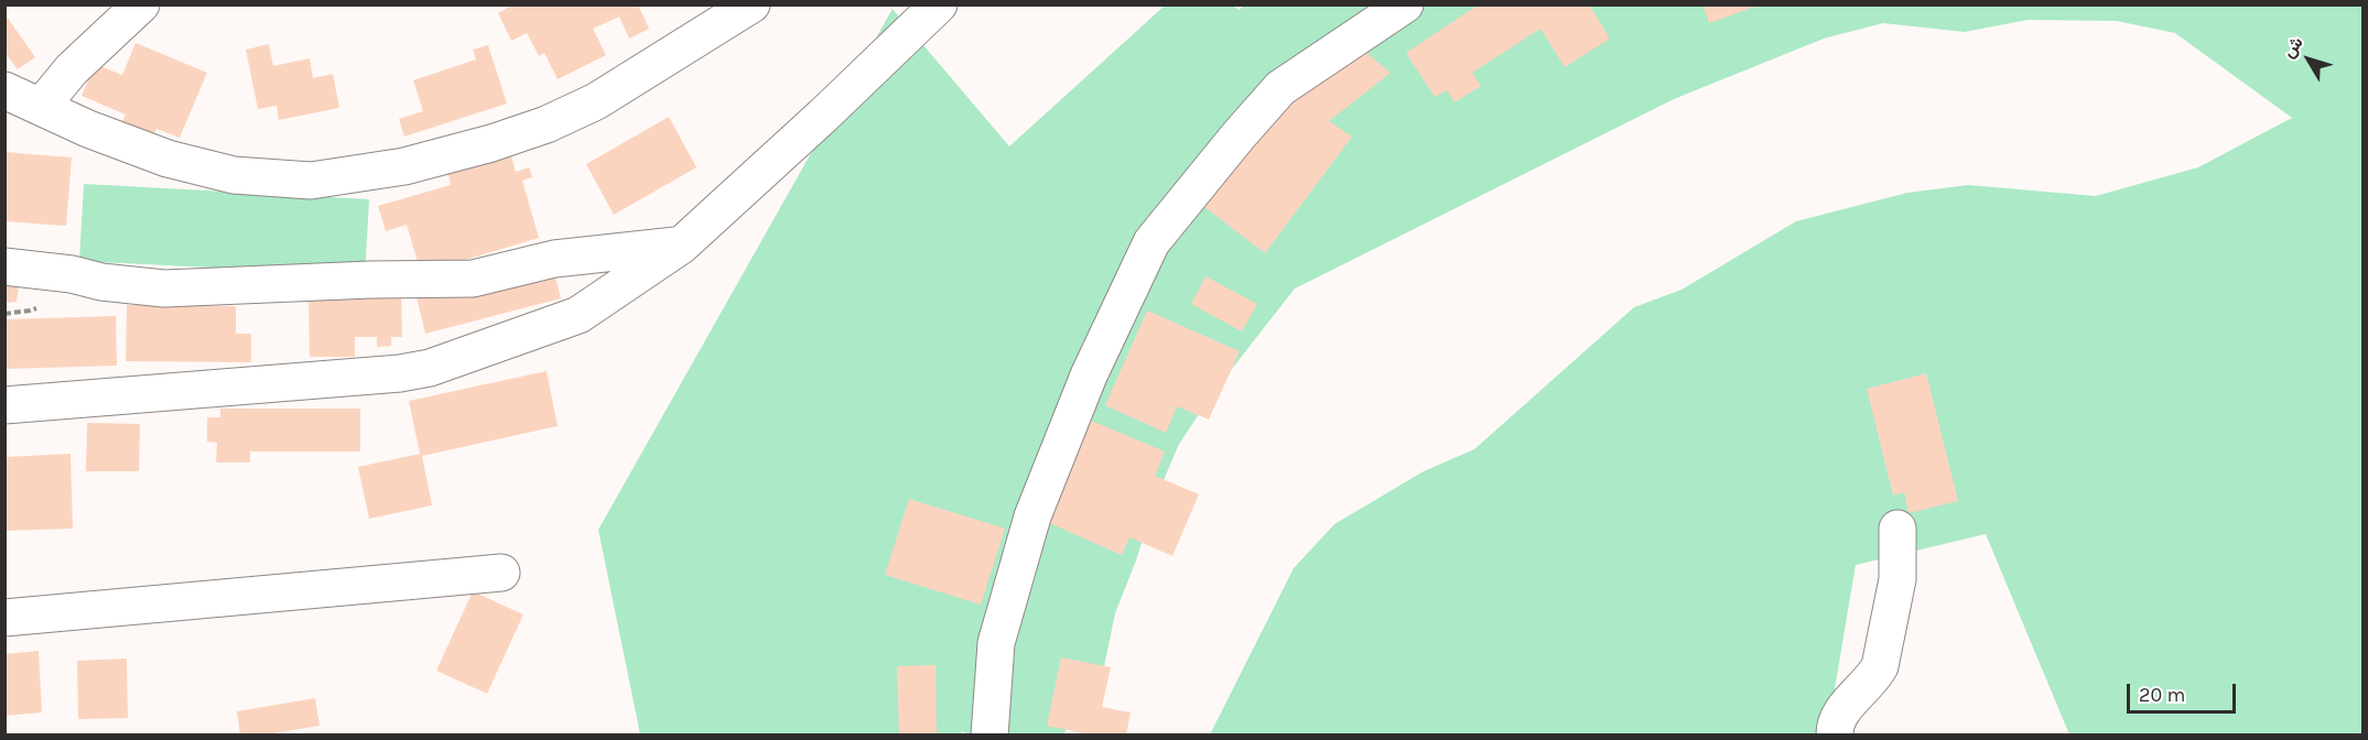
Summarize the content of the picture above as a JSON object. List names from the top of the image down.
{
  "scale_bar": "20 m",
  "north": "top left"
}
